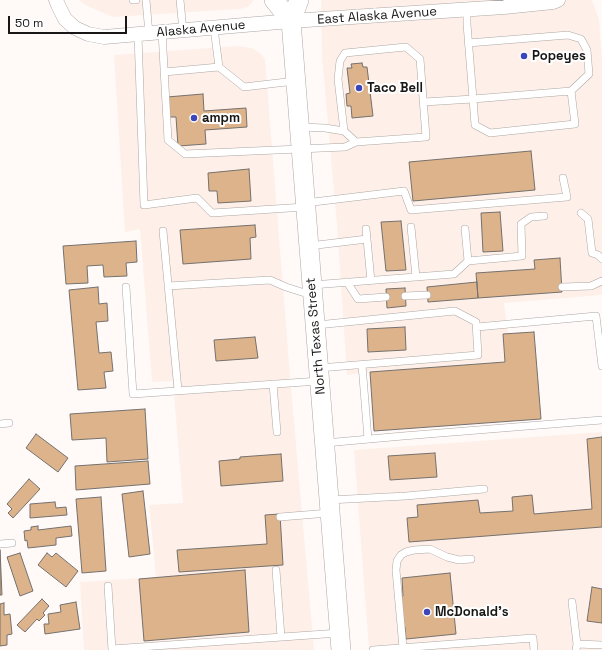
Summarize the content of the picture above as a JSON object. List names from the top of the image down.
{
  "streets": {
    "main road": ["North Texas Street"],
    "street": ["East Alaska Avenue", "Alaska Avenue"]
  },
  "crossings": [
    ["East Alaska Avenue", "Alaska Avenue"],
    ["East Alaska Avenue", "North Texas Street"],
    ["Alaska Avenue", "North Texas Street"]
  ],
  "places": [
    "Popeyes",
    "Taco Bell",
    "ampm",
    "McDonald's"
  ],
  "scale_bar": "50 m"
}
